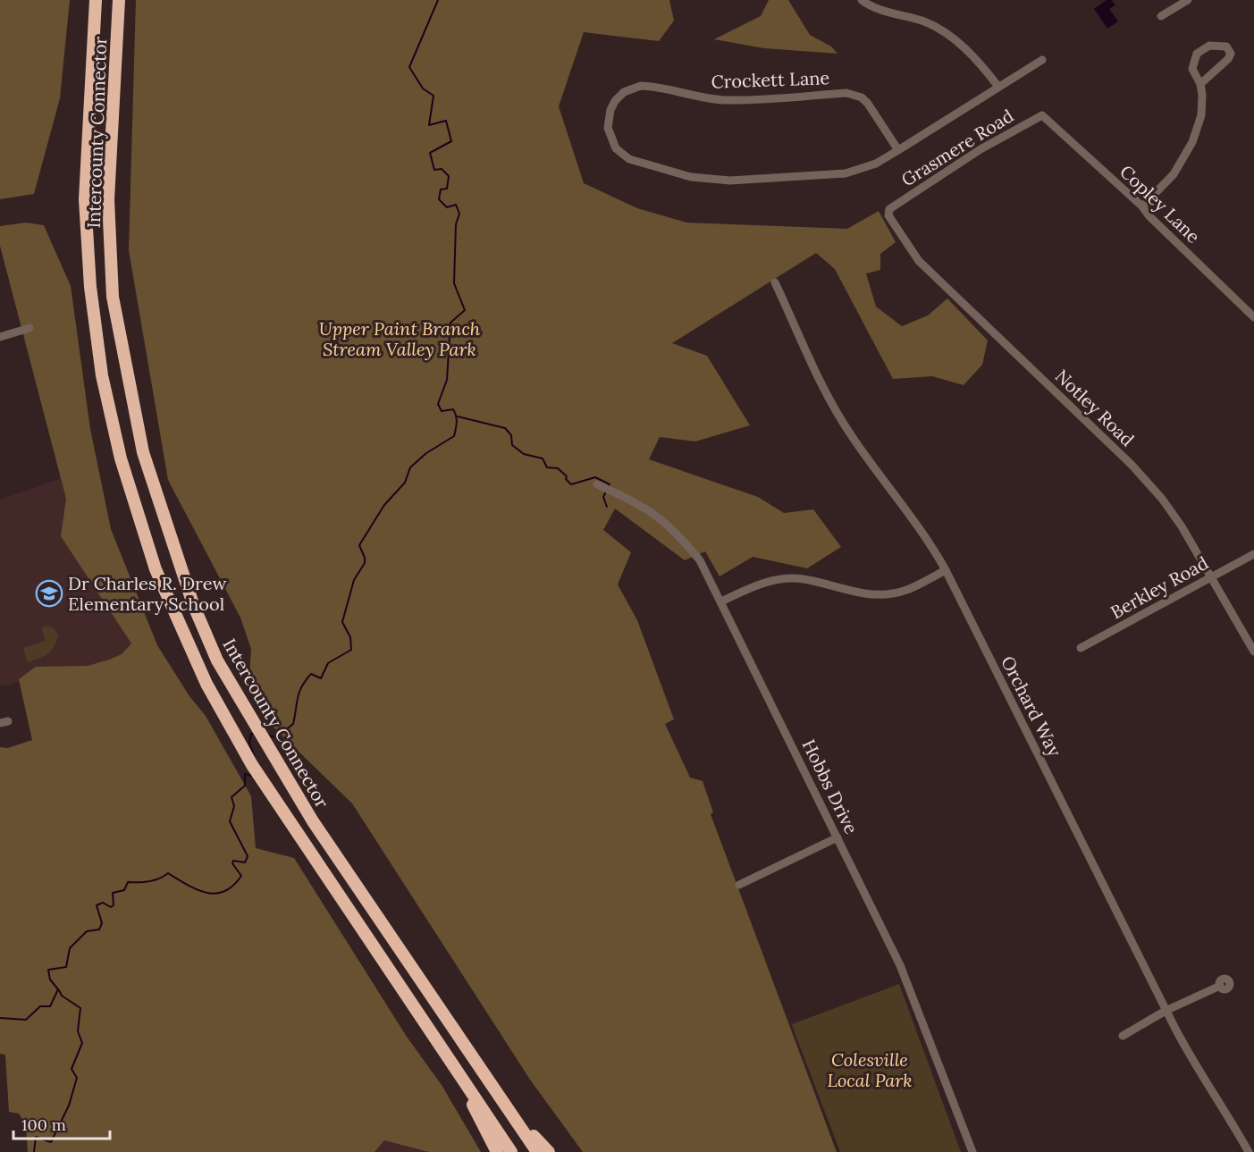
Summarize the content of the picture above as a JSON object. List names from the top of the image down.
{
  "streets": {
    "highway": ["Intercounty Connector"],
    "street": [
      "Crockett Lane",
      "Grasmere Road",
      "Copley Lane",
      "Notley Road",
      "Berkley Road",
      "Orchard Way",
      "Hobbs Drive"
    ]
  },
  "crossings": [
    ["Grasmere Road", "Copley Lane"],
    ["Grasmere Road", "Notley Road"],
    ["Notley Road", "Berkley Road"]
  ],
  "parks": ["Upper Paint Branch Stream Valley Park", "Colesville Local Park"],
  "places": {
    "school or university": ["Dr Charles R. Drew Elementary School"]
  },
  "scale_bar": "100 m"
}
